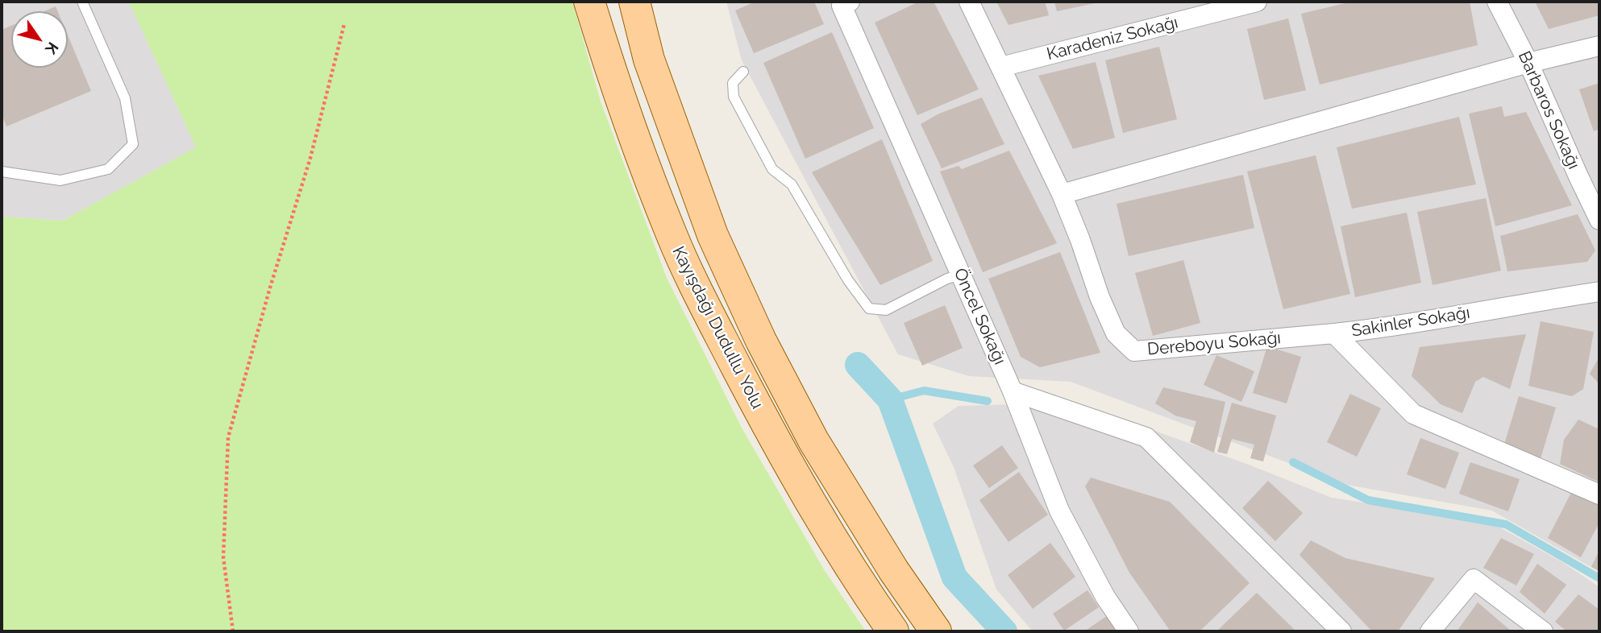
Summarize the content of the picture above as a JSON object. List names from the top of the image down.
{
  "streets": {
    "main road": ["Kayışdağı Dudullu Yolu"],
    "street": [
      "Karadeniz Sokağı",
      "Barbaros Sokağı",
      "Öncel Sokağı",
      "Sakinler Sokağı",
      "Dereboyu Sokağı"
    ]
  },
  "crossings": [
    ["Karadeniz Sokağı", "Dereboyu Sokağı"],
    ["Sakinler Sokağı", "Dereboyu Sokağı"]
  ],
  "north": "bottom right"
}
